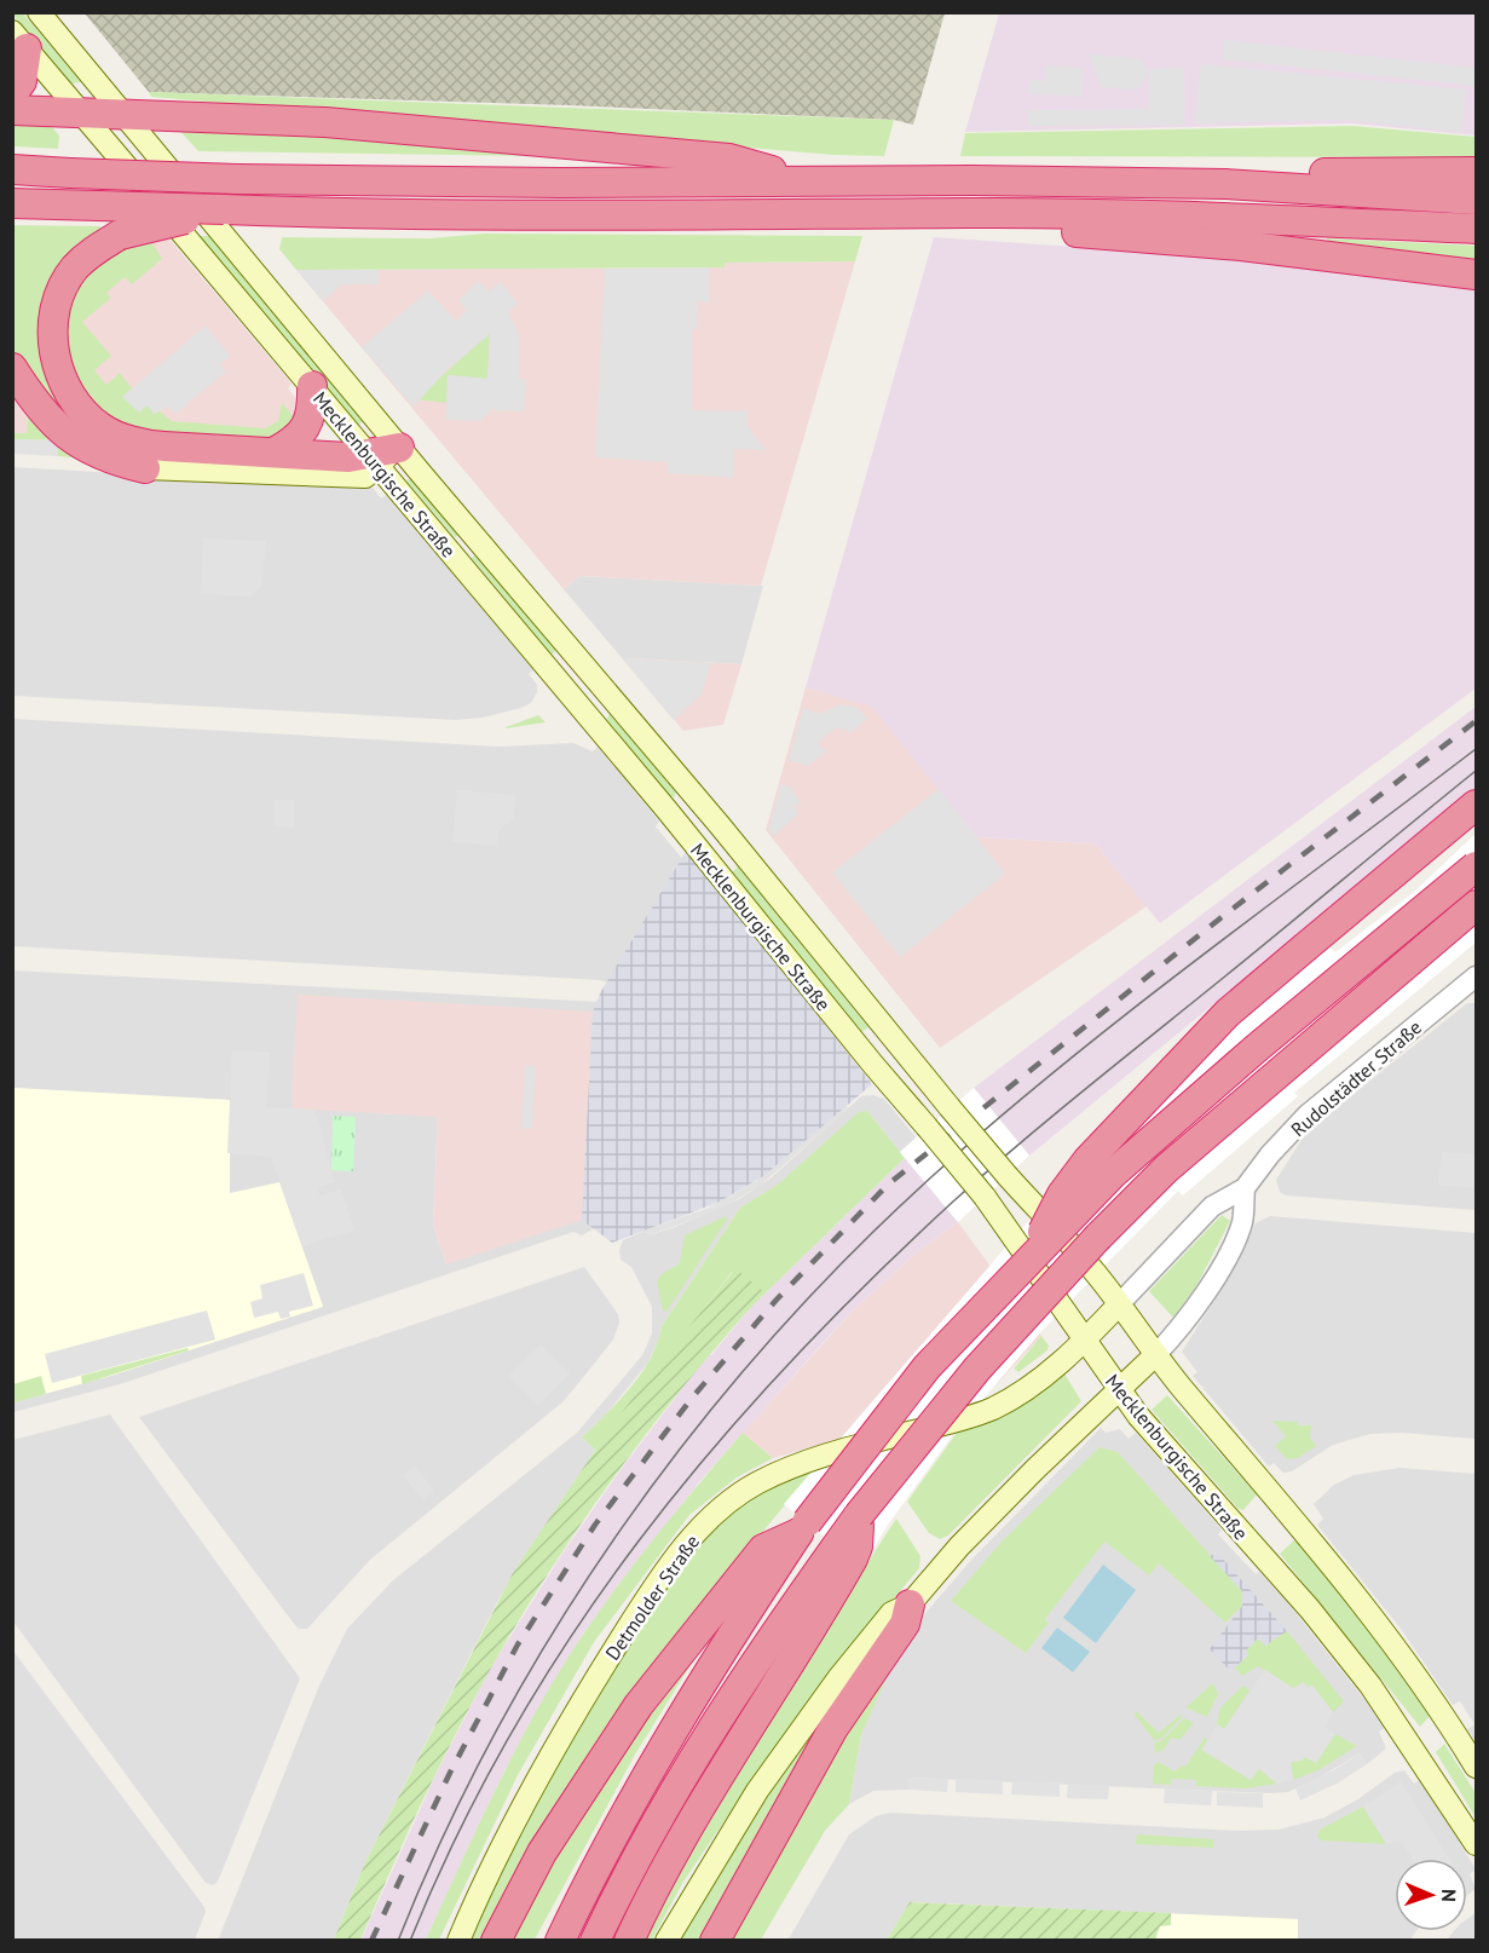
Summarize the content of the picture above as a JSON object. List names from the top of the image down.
{
  "streets": {
    "main road": ["Mecklenburgische Straße", "Detmolder Straße"],
    "street": ["Rudolstädter Straße"]
  },
  "crossings": [
    ["Mecklenburgische Straße", "Rudolstädter Straße"],
    ["Mecklenburgische Straße", "Detmolder Straße"],
    ["Rudolstädter Straße", "Detmolder Straße"]
  ],
  "north": "right"
}
